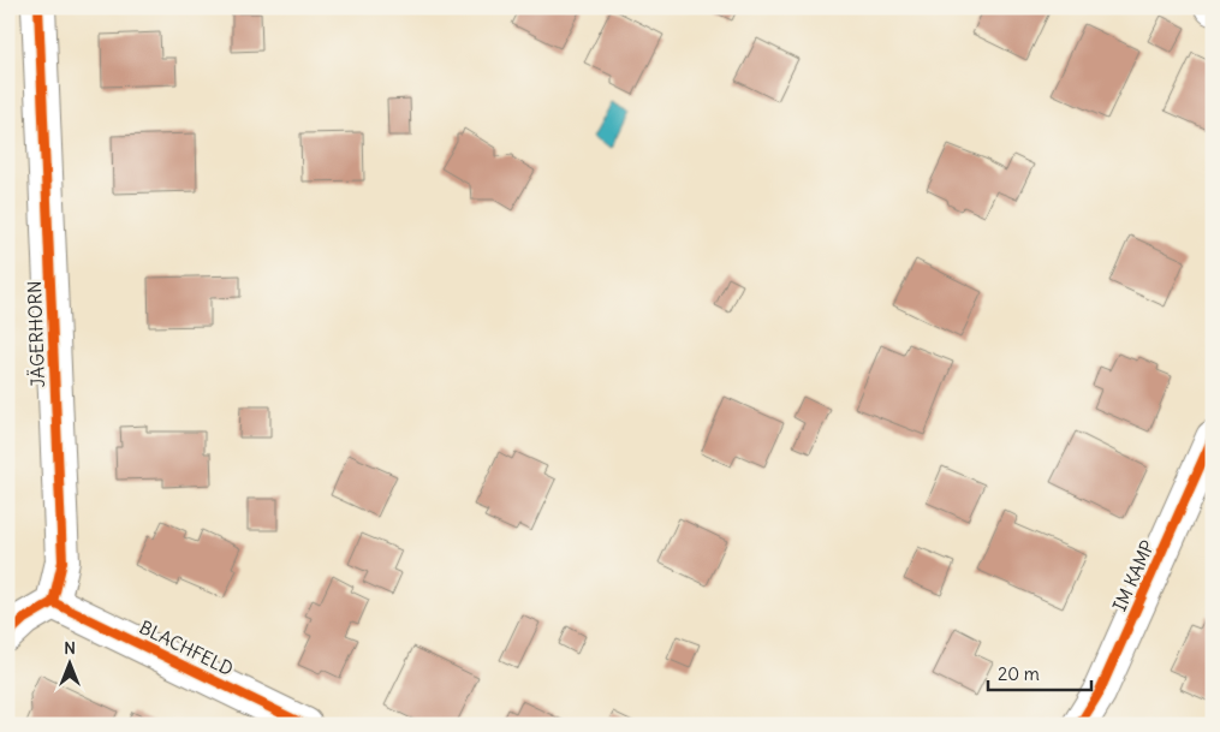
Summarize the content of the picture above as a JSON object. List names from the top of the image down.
{
  "streets": {
    "street": ["JÄGERHORN", "IM KAMP", "BLACHFELD"]
  },
  "crossings": [
    ["JÄGERHORN", "BLACHFELD"]
  ],
  "scale_bar": "20 m",
  "north": "top"
}
